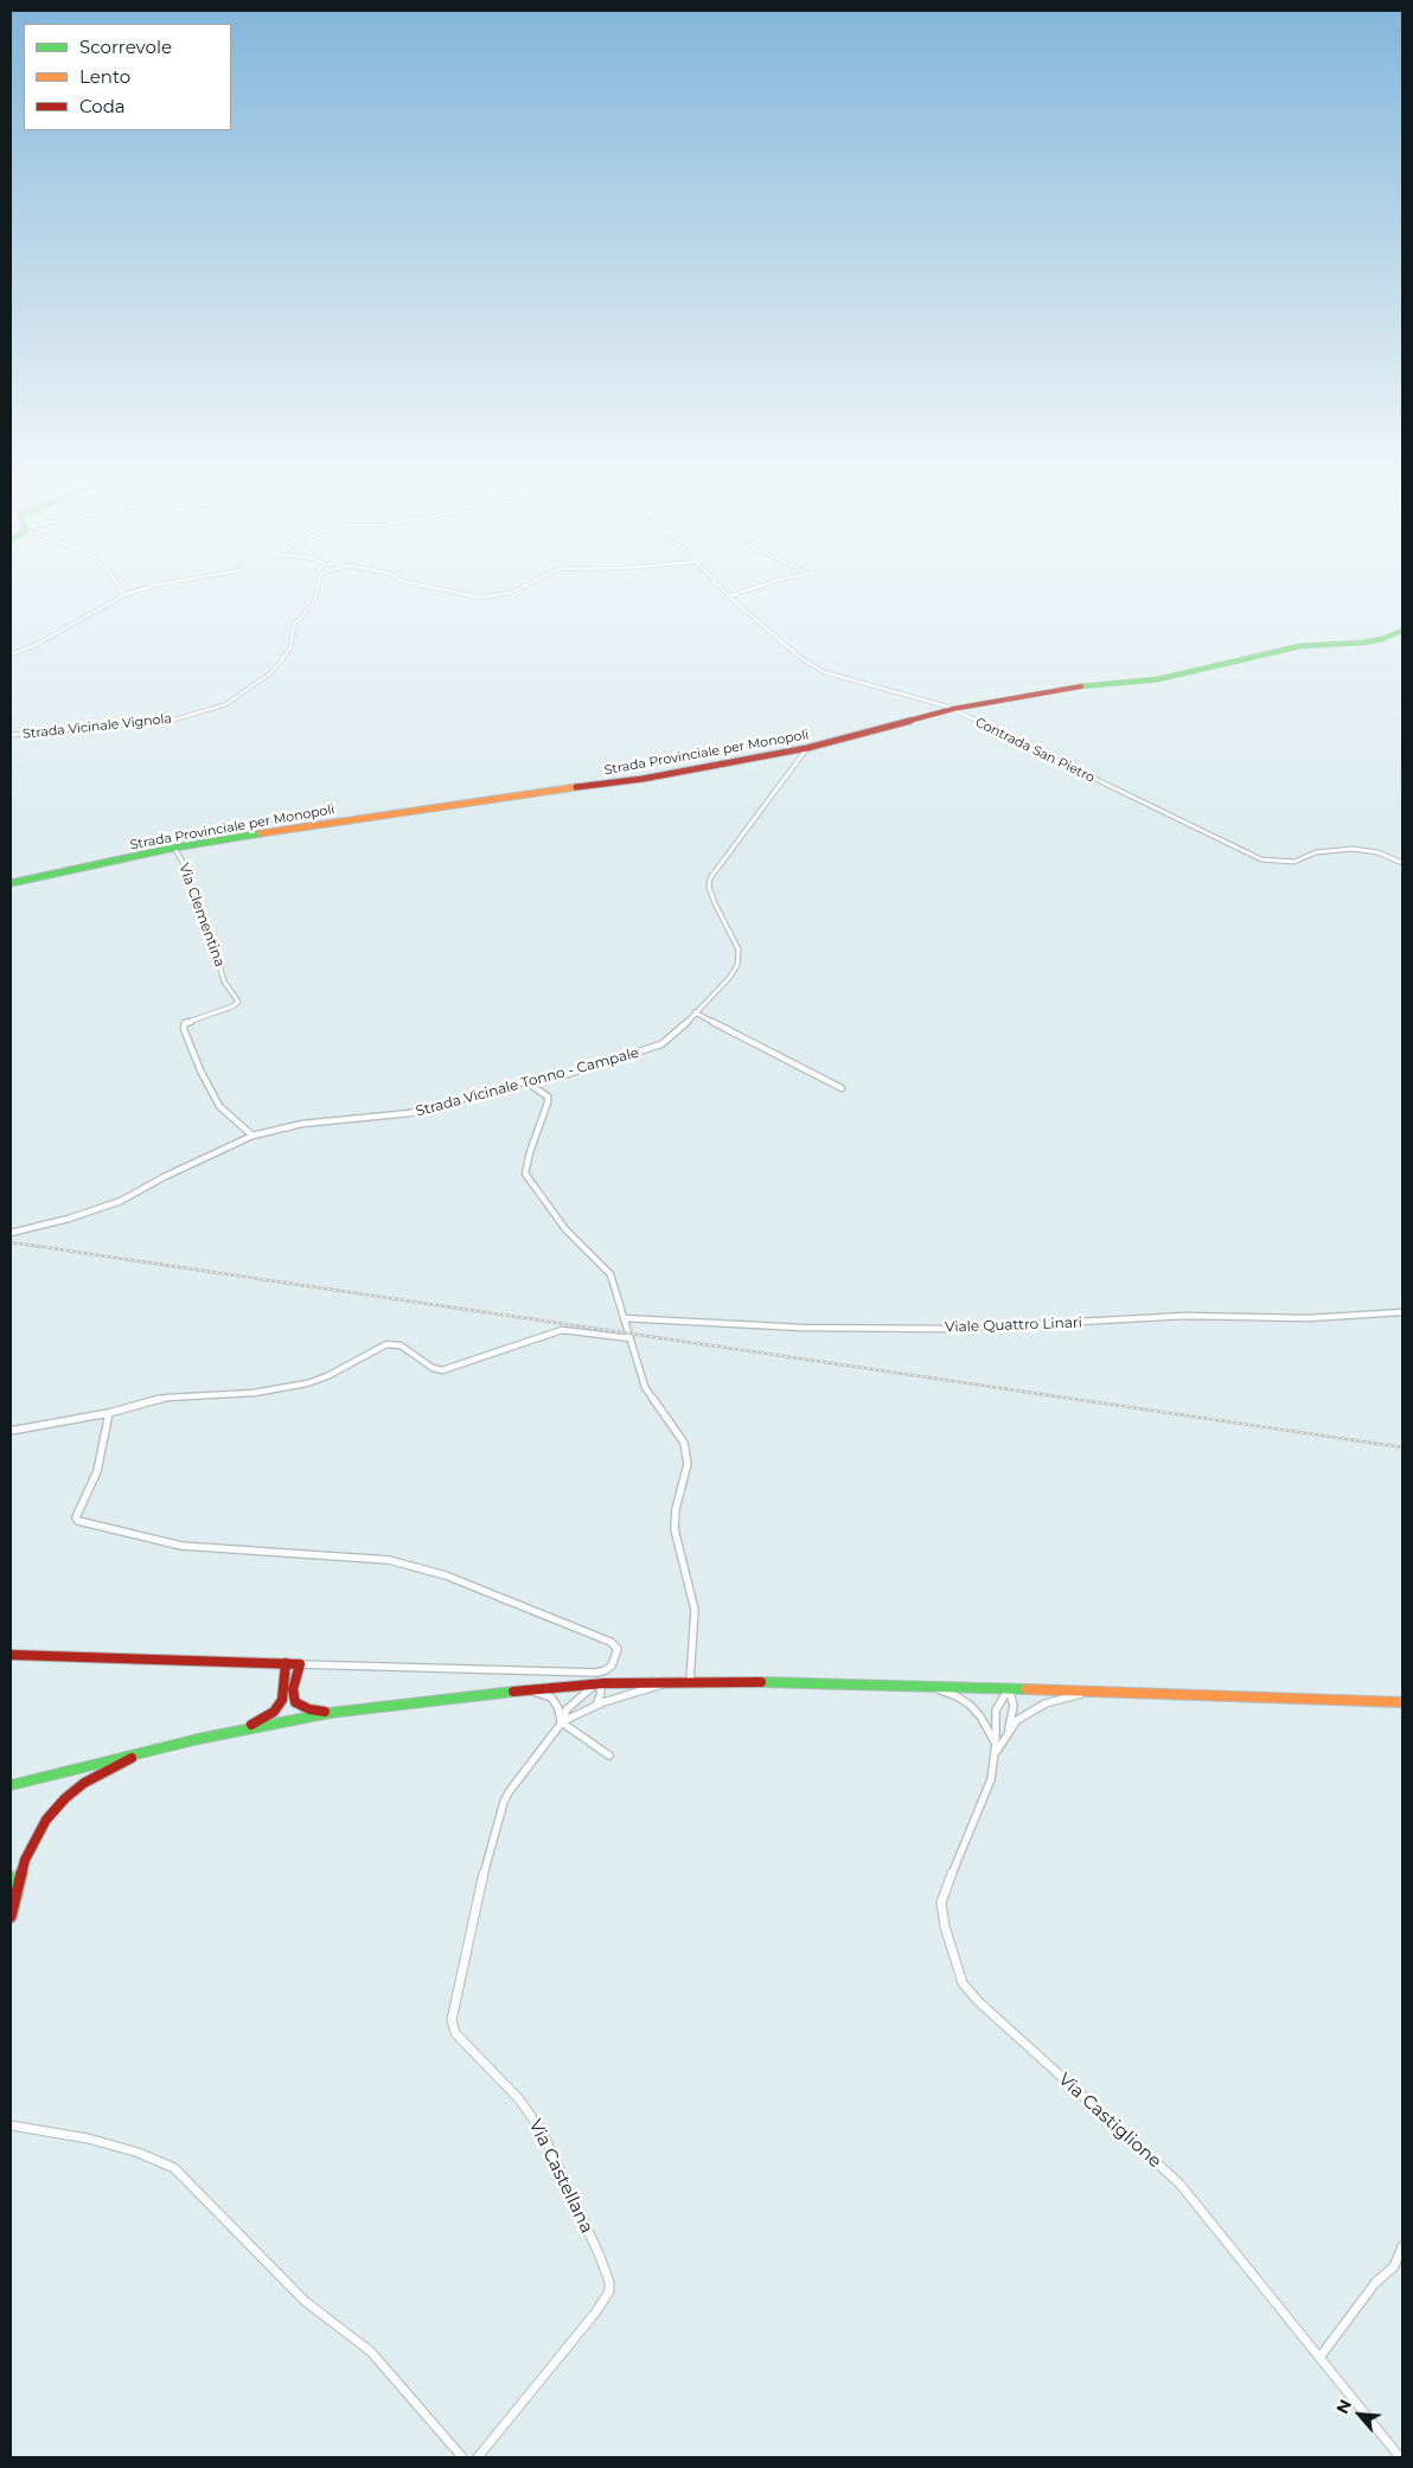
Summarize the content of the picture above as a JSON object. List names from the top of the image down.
{
  "streets": {
    "street": [
      "Strada Vicinale Vignola",
      "Contrada San Pietro",
      "Strada Provinciale per Monopoli",
      "Via Clementina",
      "Strada Vicinale Tonno - Campale",
      "Viale Quattro Linari",
      "Via Castiglione",
      "Via Castellana"
    ]
  },
  "crossings": [
    ["Contrada San Pietro", "Strada Provinciale per Monopoli"],
    ["Strada Provinciale per Monopoli", "Via Clementina"],
    ["Strada Provinciale per Monopoli", "Strada Vicinale Tonno - Campale"],
    ["Via Clementina", "Strada Vicinale Tonno - Campale"]
  ],
  "legend": ["Scorrevole", "Lento", "Coda"],
  "north": "top left"
}
